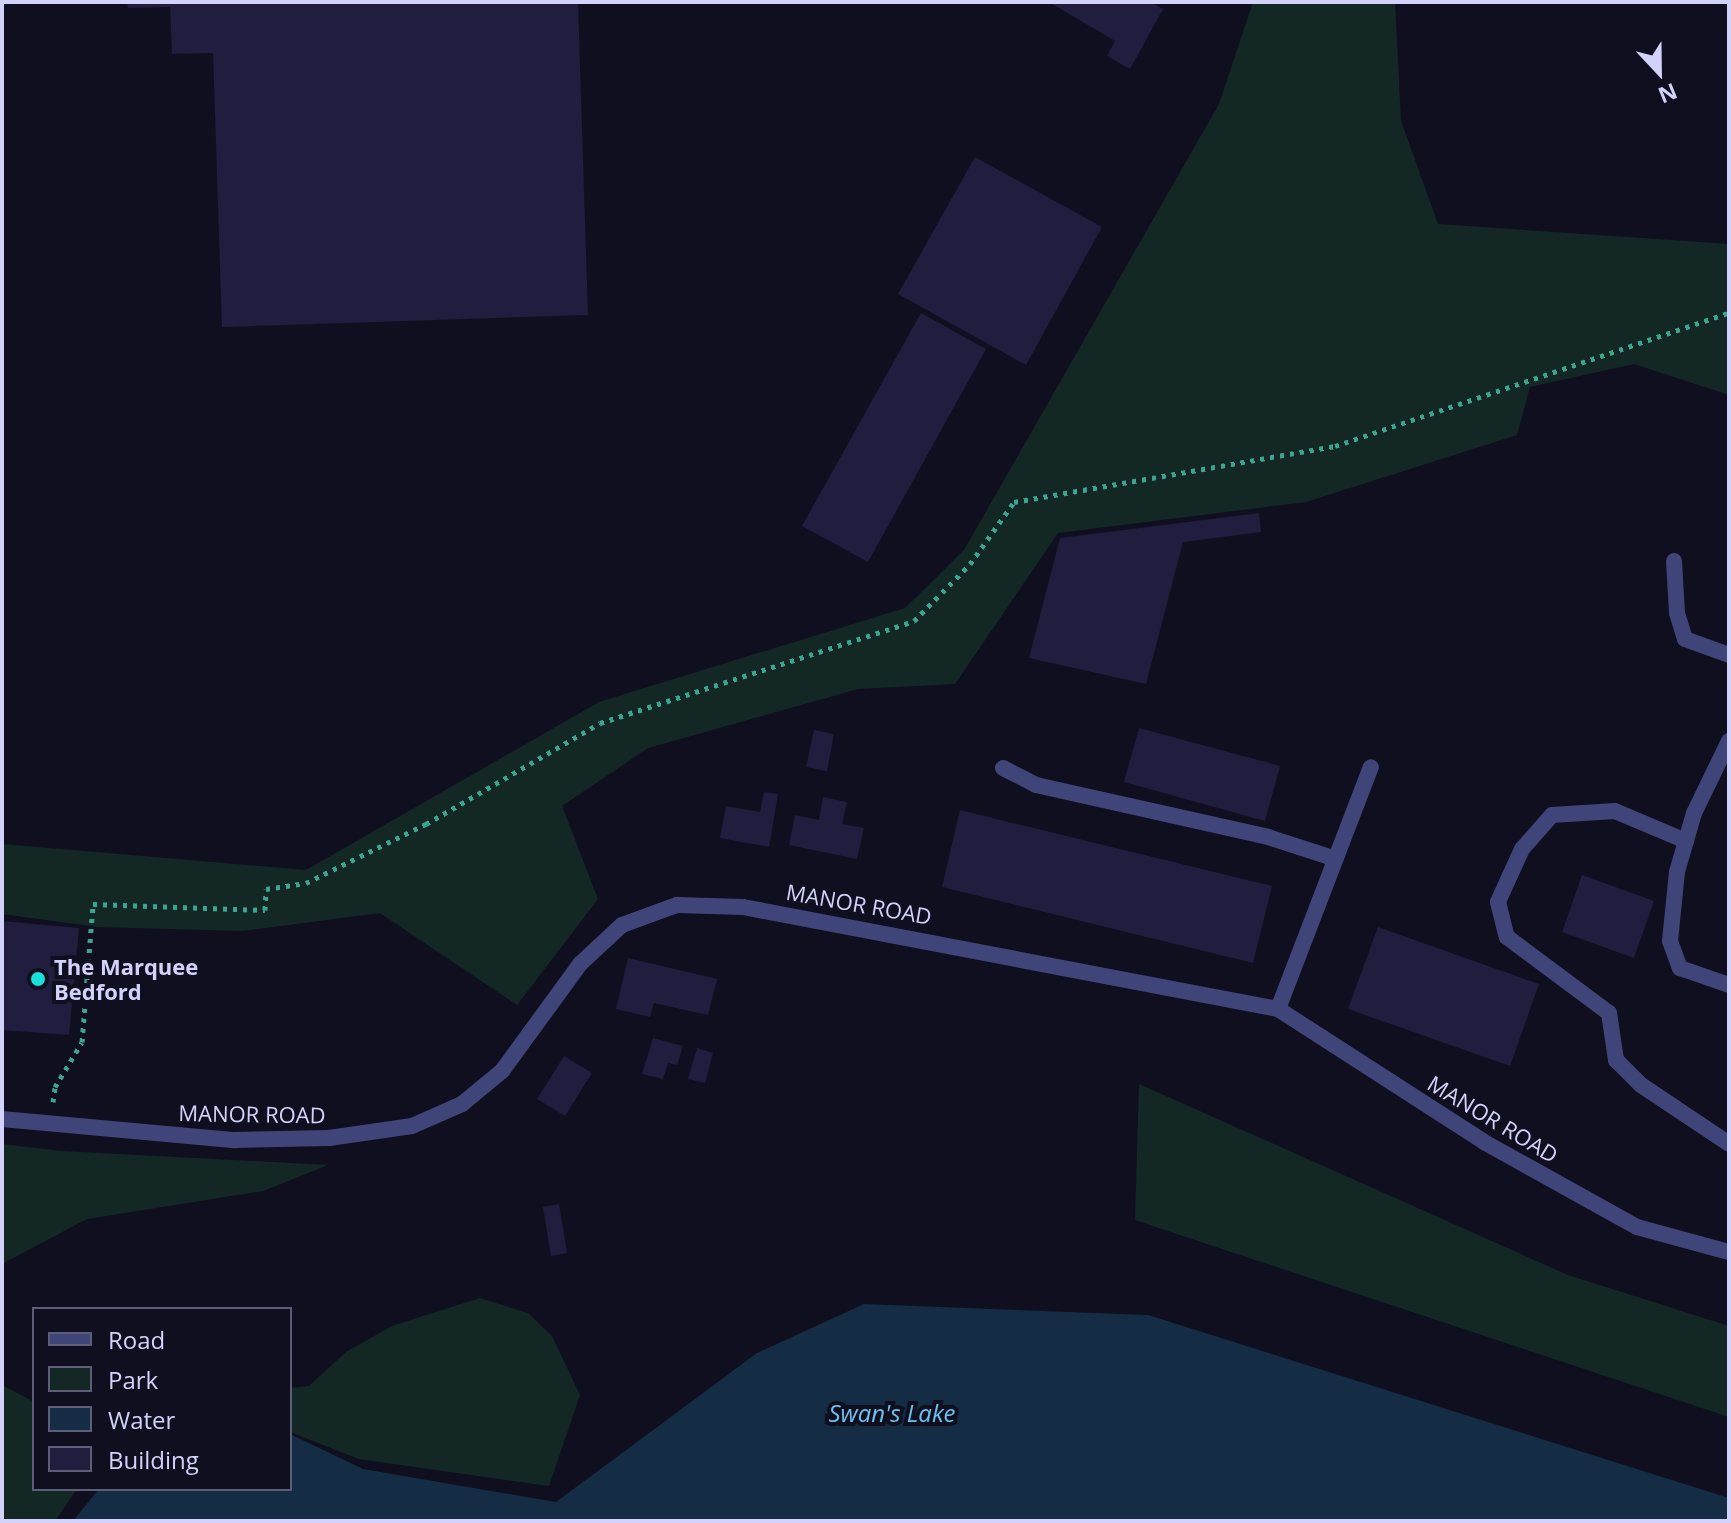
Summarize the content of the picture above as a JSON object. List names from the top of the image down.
{
  "streets": {
    "street": ["MANOR ROAD"]
  },
  "water": ["Swan's Lake"],
  "places": ["The Marquee Bedford"],
  "legend": [
    "Road",
    "Park",
    "Water",
    "Building"
  ],
  "north": "bottom"
}
